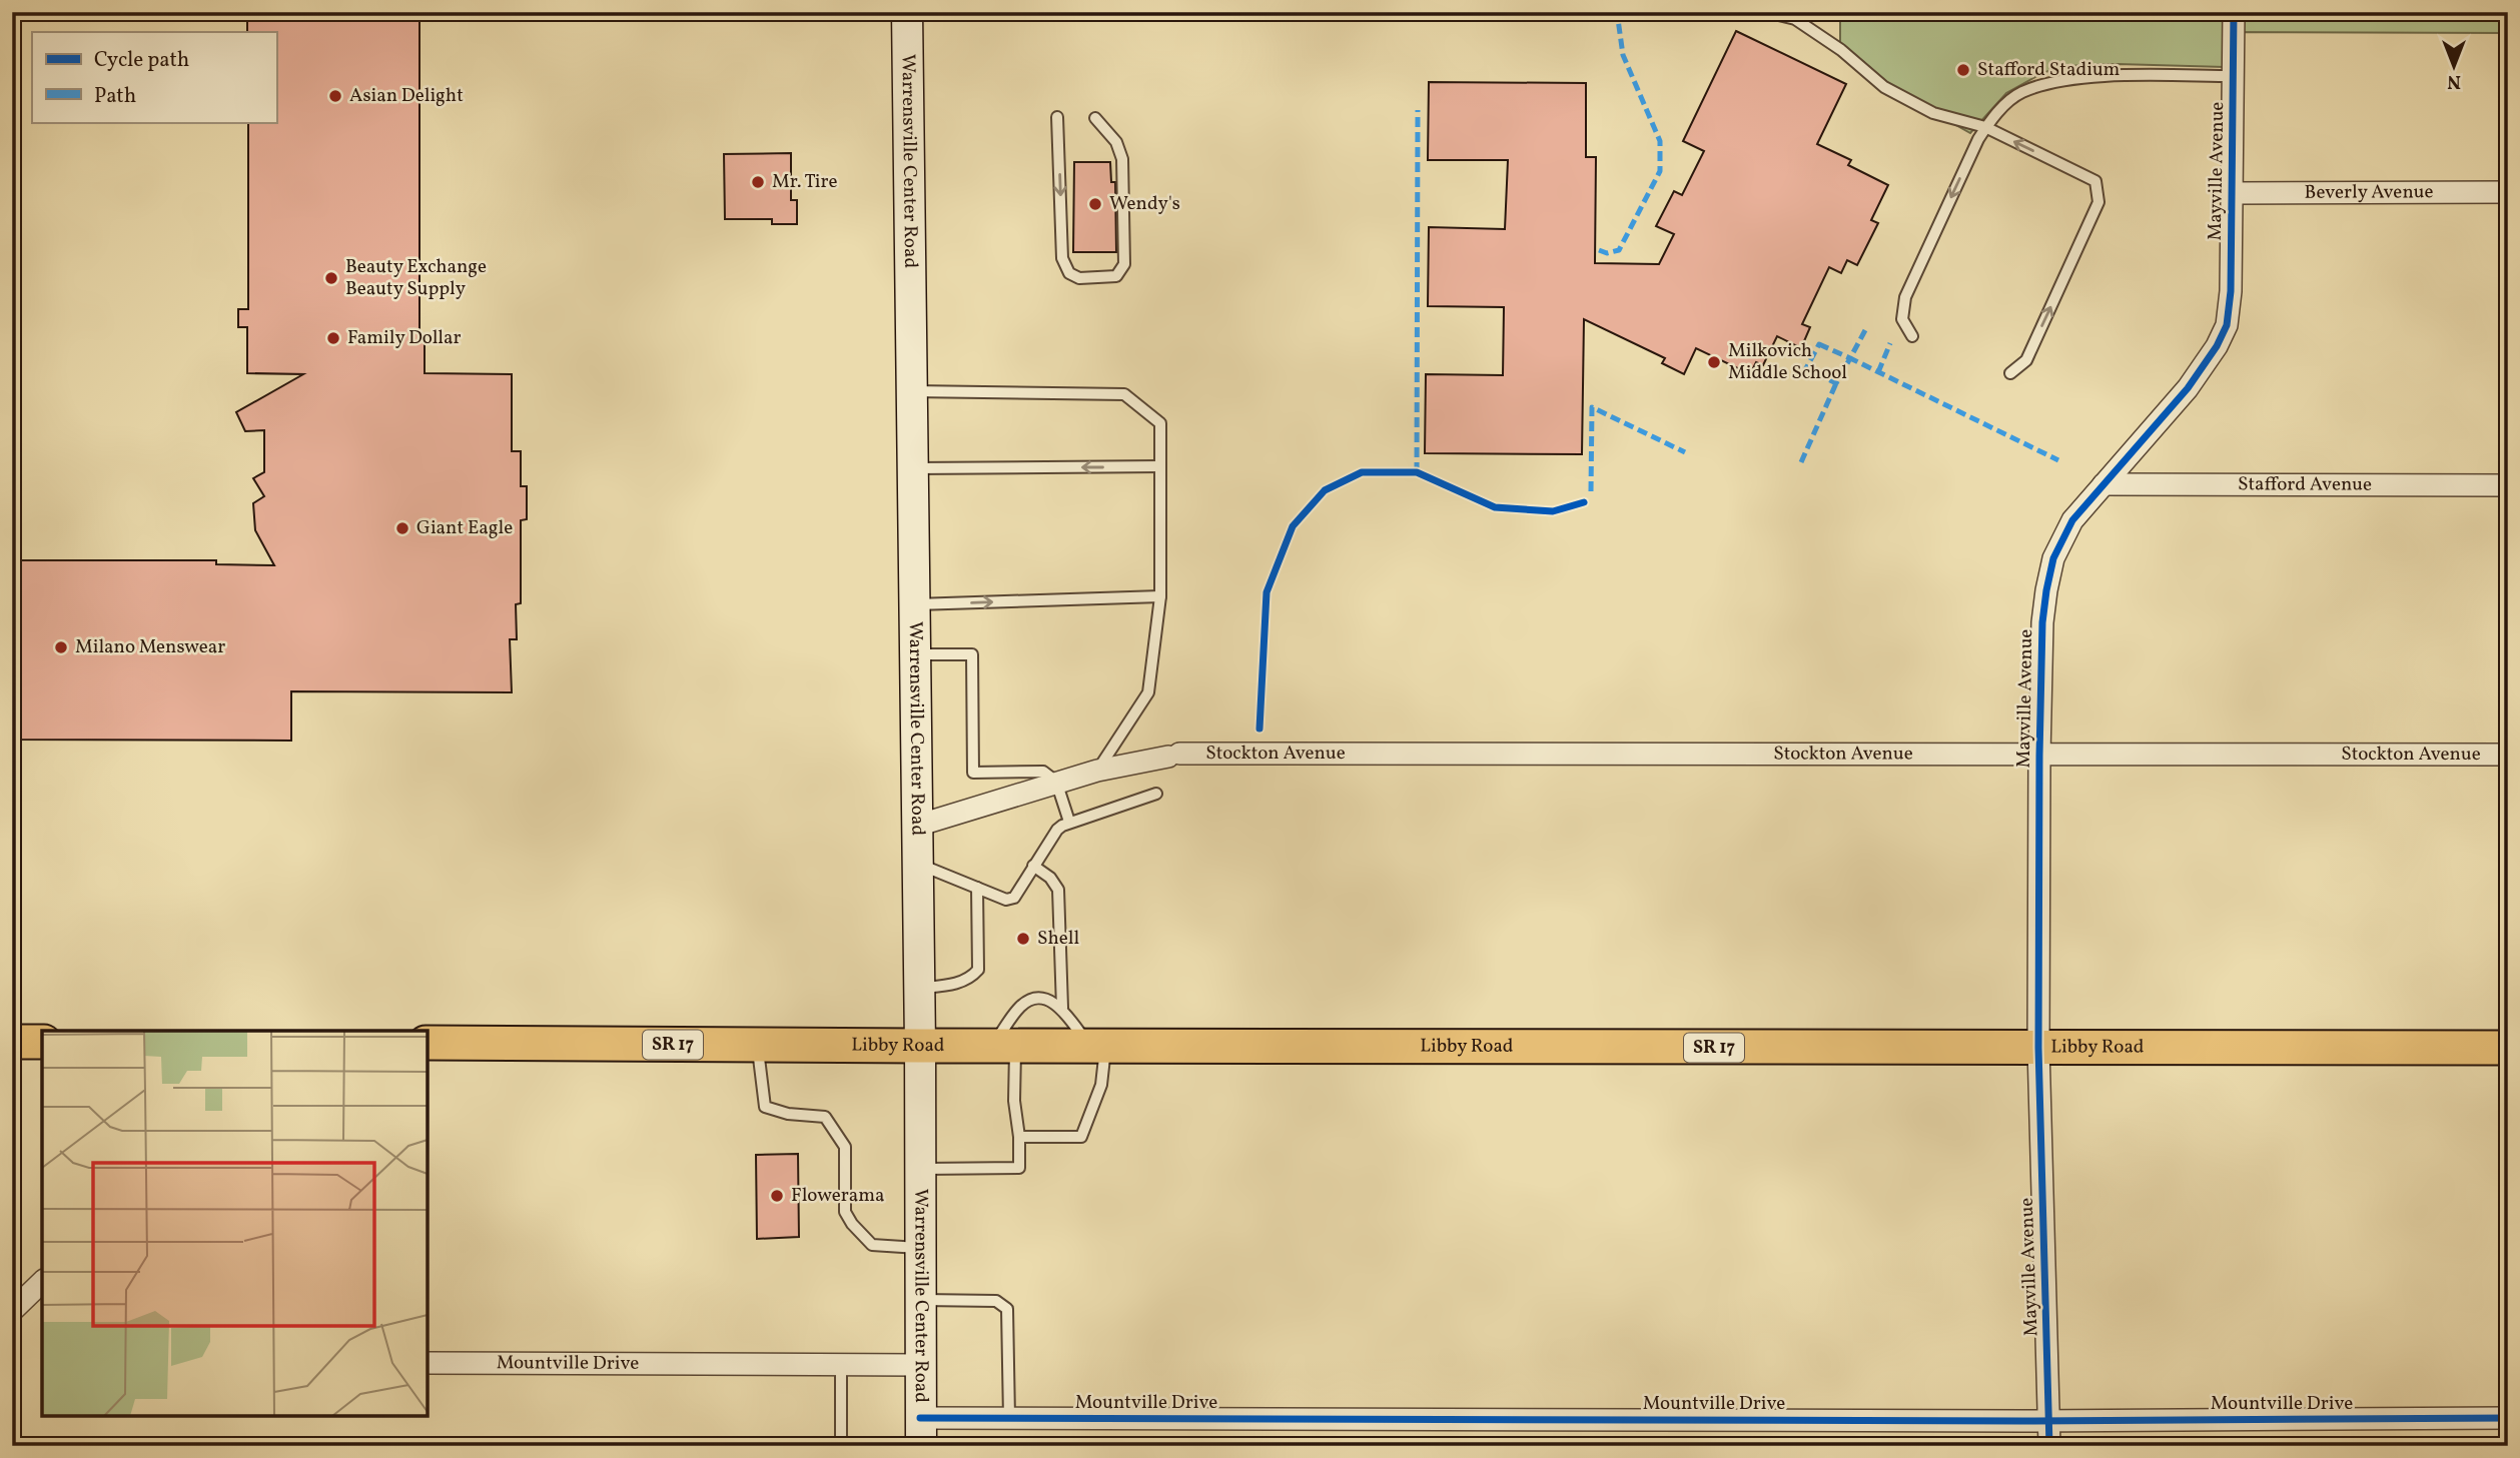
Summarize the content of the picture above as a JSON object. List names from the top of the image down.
{
  "streets": {
    "main road": ["Warrensville Center Road", "SR 17", "Libby Road"],
    "street": [
      "Mayville Avenue",
      "Beverly Avenue",
      "Stafford Avenue",
      "Stockton Avenue",
      "Mountville Drive"
    ]
  },
  "crossings": [
    ["Warrensville Center Road", "Stockton Avenue"],
    ["Warrensville Center Road", "Libby Road"],
    ["Warrensville Center Road", "Mountville Drive"],
    ["Mayville Avenue", "Beverly Avenue"],
    ["Mayville Avenue", "Stafford Avenue"],
    ["Mayville Avenue", "Stockton Avenue"],
    ["Mayville Avenue", "Libby Road"],
    ["Mayville Avenue", "Mountville Drive"]
  ],
  "places": [
    "Stafford Stadium",
    "Asian Delight",
    "Mr. Tire",
    "Wendy's",
    "Beauty Exchange Beauty Supply",
    "Family Dollar",
    "Milkovich Middle School",
    "Giant Eagle",
    "Milano Menswear",
    "Shell",
    "Flowerama"
  ],
  "legend": ["Cycle path", "Path"],
  "north": "bottom"
}
